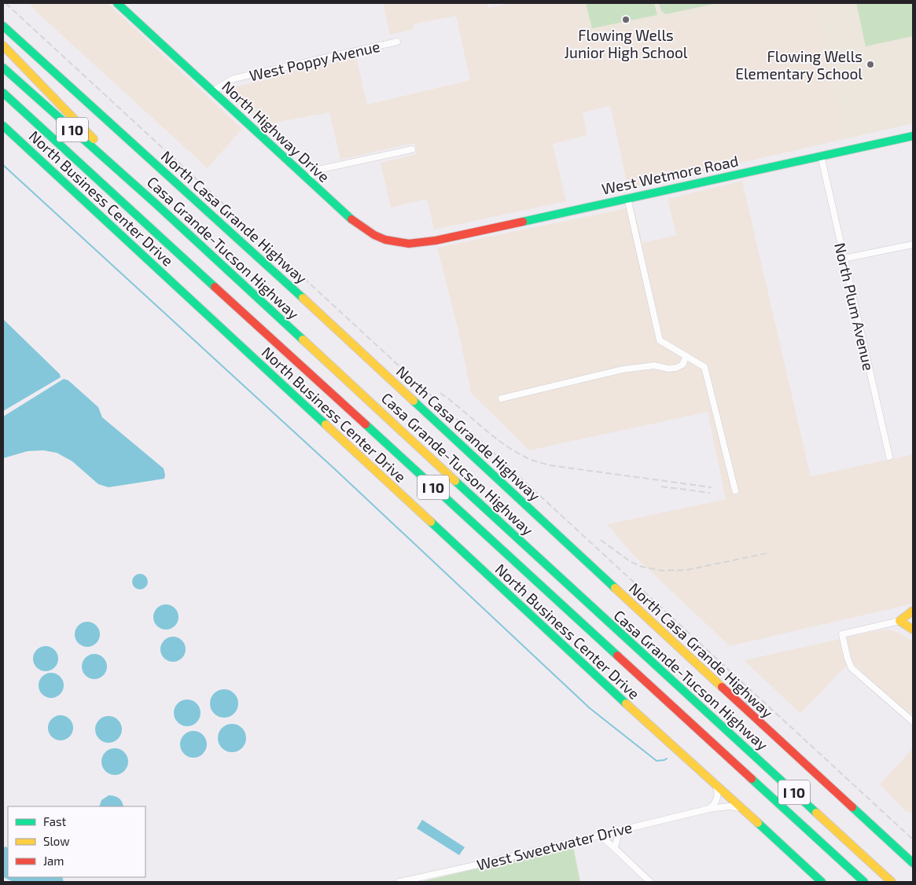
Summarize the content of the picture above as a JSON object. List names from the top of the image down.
{
  "streets": {
    "main road": [
      "I 10",
      "North Highway Drive",
      "West Wetmore Road",
      "North Business Center Drive",
      "North Casa Grande Highway",
      "Casa Grande-Tucson Highway"
    ],
    "street": ["West Poppy Avenue", "North Plum Avenue", "West Sweetwater Drive"]
  },
  "crossings": [
    ["West Poppy Avenue", "North Highway Drive"],
    ["North Highway Drive", "West Wetmore Road"],
    ["West Wetmore Road", "North Plum Avenue"],
    ["North Business Center Drive", "West Sweetwater Drive"]
  ],
  "places": ["Flowing Wells Junior High School", "Flowing Wells Elementary School"],
  "legend": ["Fast", "Slow", "Jam"]
}
